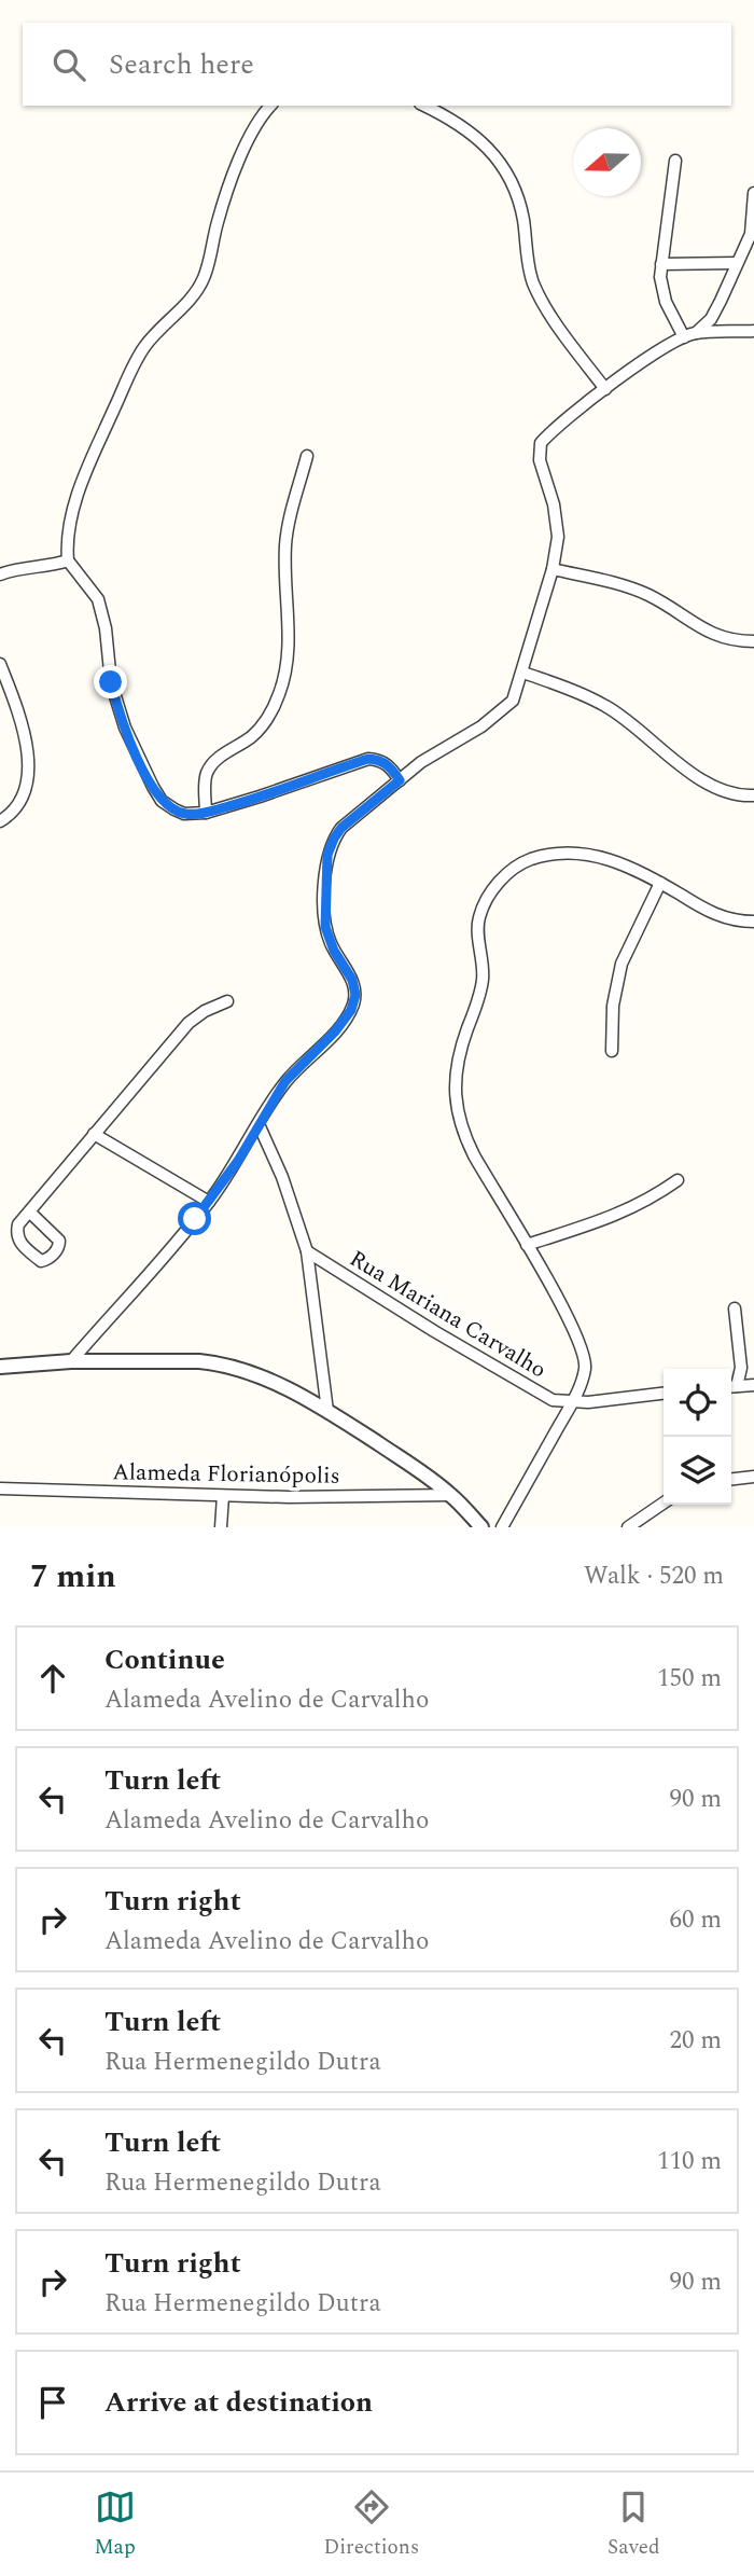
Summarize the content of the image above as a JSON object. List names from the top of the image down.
{
  "streets": {
    "street": ["Rua Mariana Carvalho", "Alameda Florianópolis"]
  },
  "north": "left",
  "page": {
    "search": "Search here",
    "heading": ["7 min", "Walk · 520 m"],
    "list": [
      ["Continue", "Alameda Avelino de Carvalho", "150 m"],
      ["Turn left", "Alameda Avelino de Carvalho", "90 m"],
      ["Turn right", "Alameda Avelino de Carvalho", "60 m"],
      ["Turn left", "Rua Hermenegildo Dutra", "20 m"],
      ["Turn left", "Rua Hermenegildo Dutra", "110 m"],
      ["Turn right", "Rua Hermenegildo Dutra", "90 m"],
      "Arrive at destination"
    ],
    "nav": ["Map", "Directions", "Saved"]
  }
}
